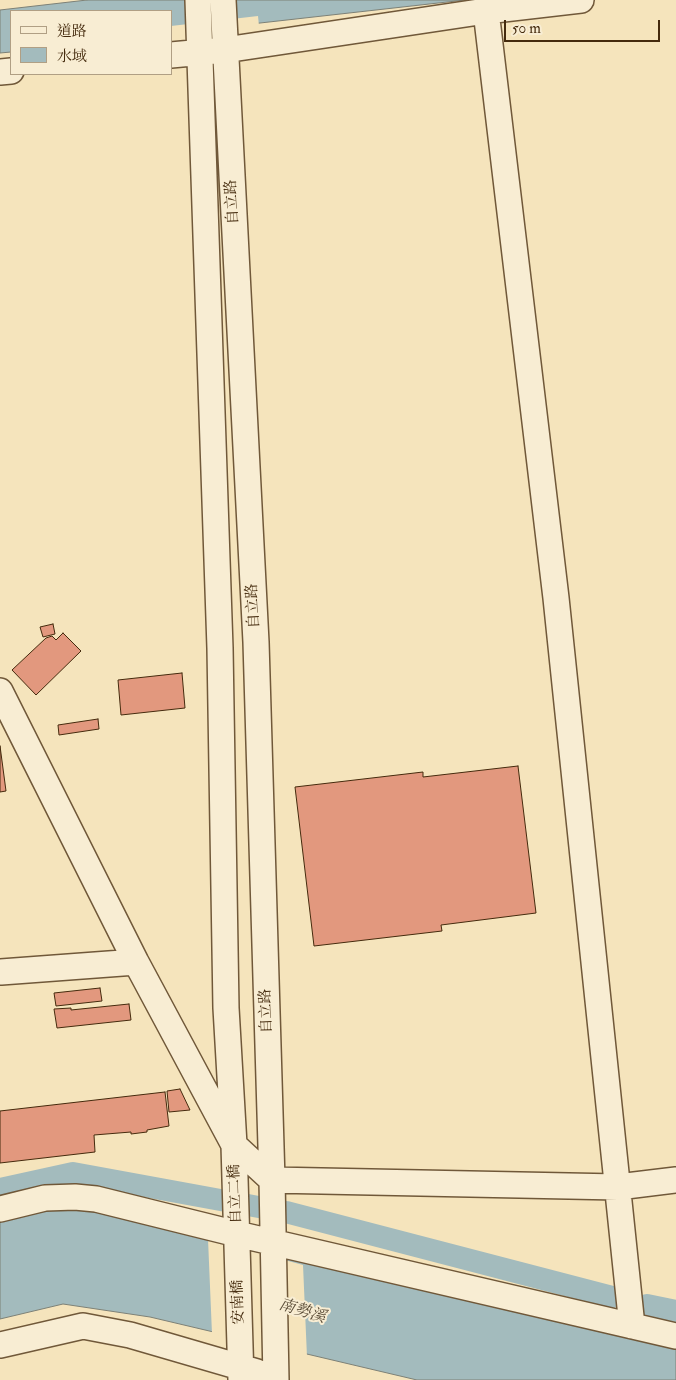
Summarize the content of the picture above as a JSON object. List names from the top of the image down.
{
  "streets": {
    "street": ["自立路", "自立二橋", "安南橋"]
  },
  "crossings": [
    ["自立路", "自立二橋"],
    ["自立二橋", "安南橋"]
  ],
  "water": ["南勢溪"],
  "legend": ["道路", "水域"],
  "scale_bar": "50 m"
}
